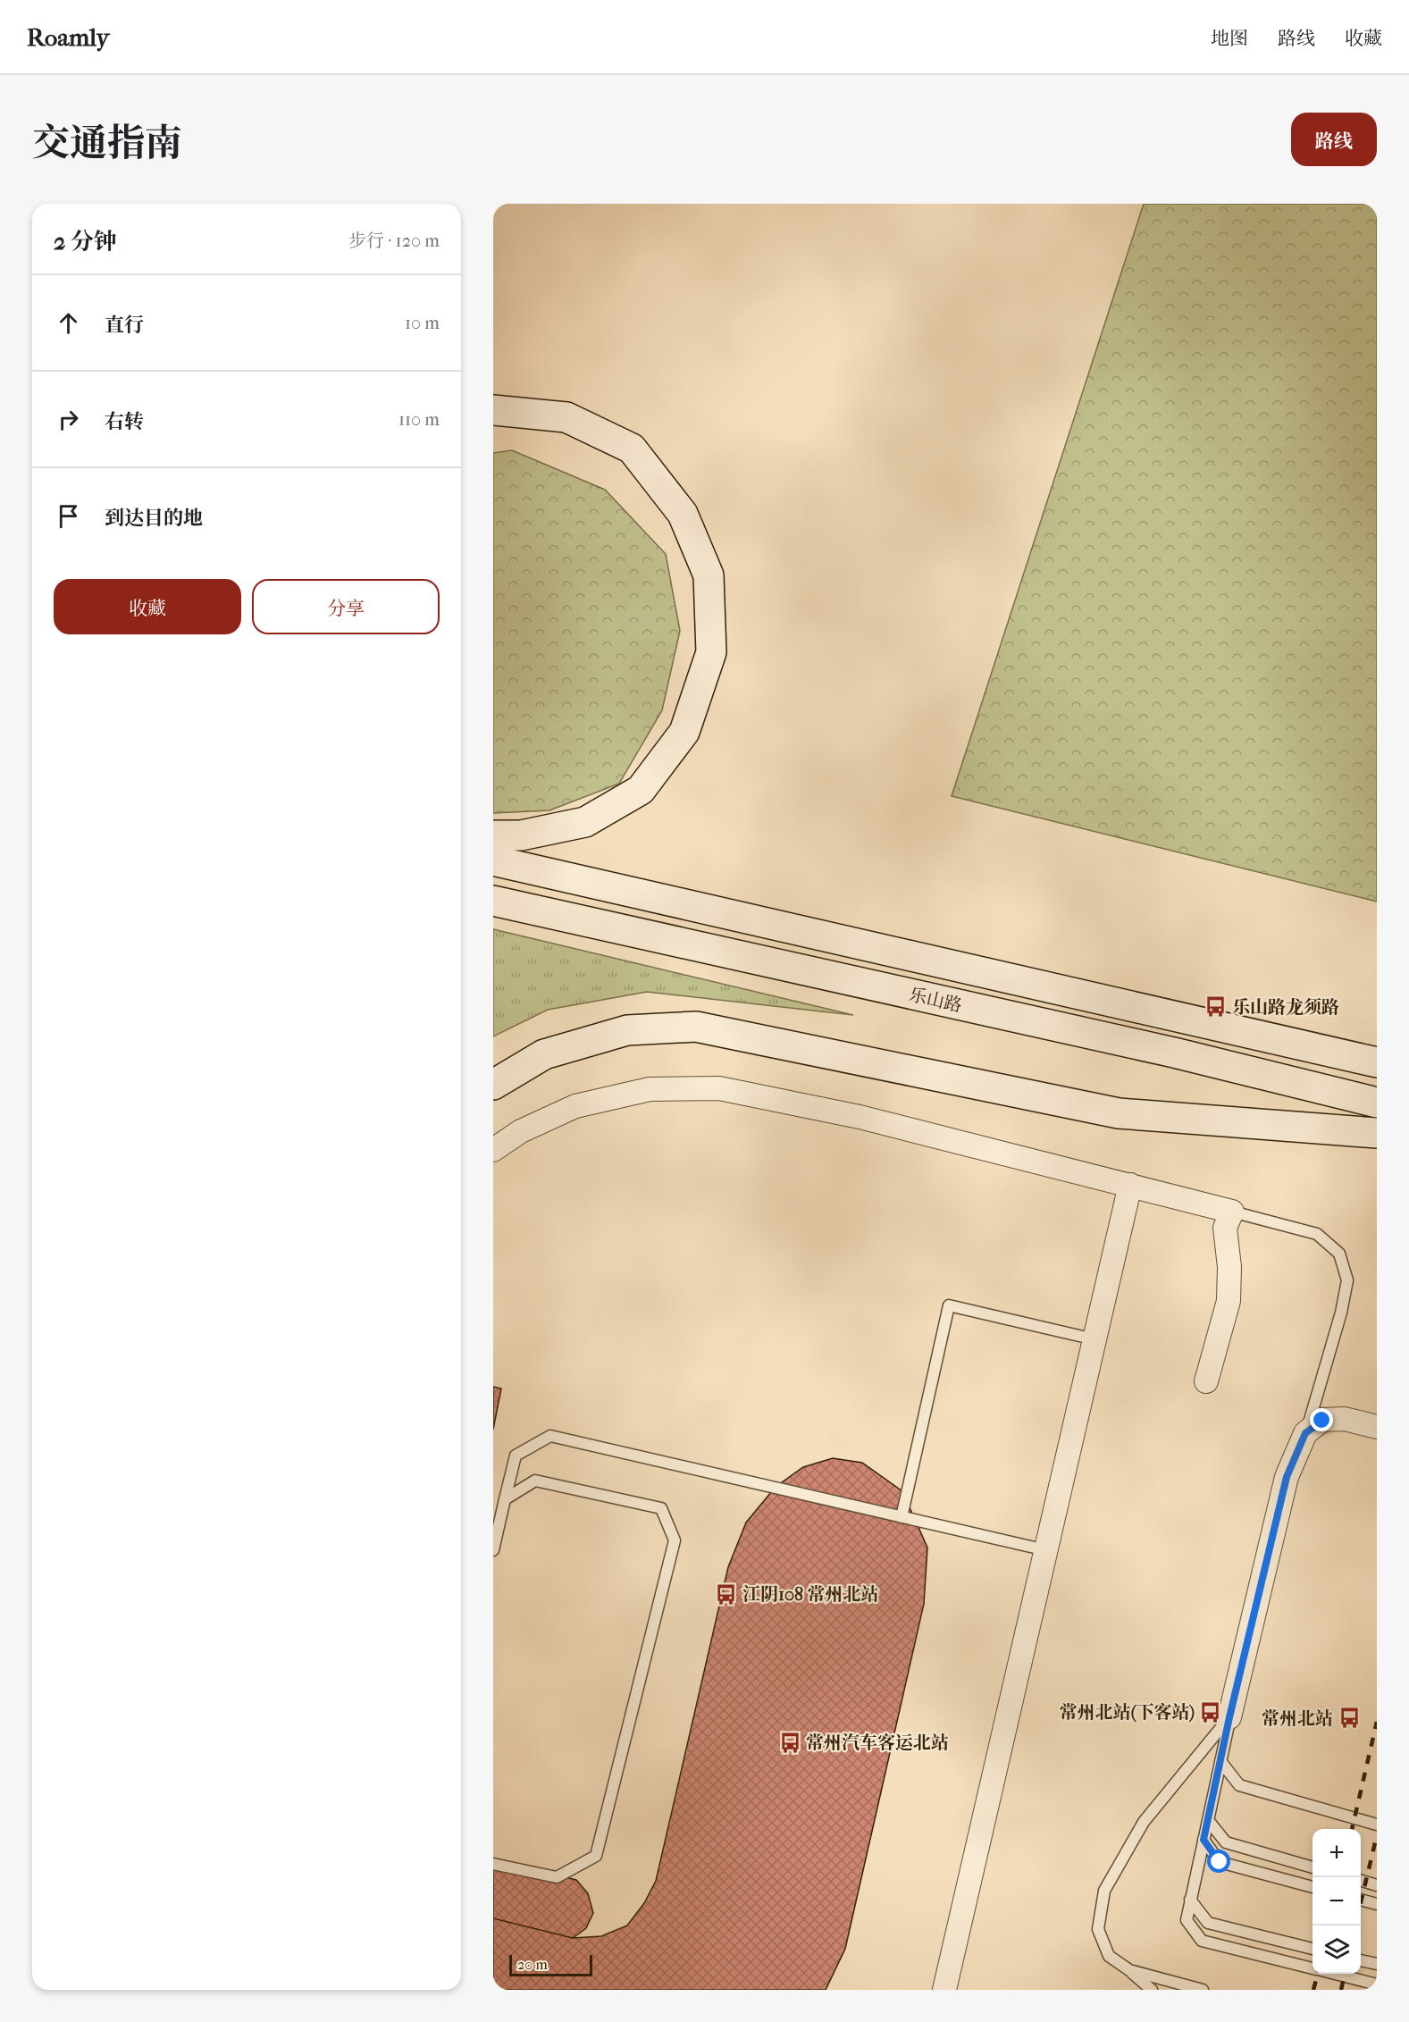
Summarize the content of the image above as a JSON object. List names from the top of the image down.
{
  "streets": {
    "main road": ["乐山路"]
  },
  "places": {
    "bus stop": [
      "乐山路龙须路",
      "江阴108 常州北站",
      "常州北站(下客站)",
      "常州北站",
      "常州汽车客运北站"
    ]
  },
  "scale_bar": "20 m",
  "page": {
    "header": "Roamly",
    "nav": ["地图", "路线", "收藏"],
    "title": "交通指南",
    "buttons": [
      "路线",
      ["收藏", "分享"]
    ],
    "heading": ["2 分钟", "步行 · 120 m"],
    "list": [
      ["直行", "10 m"],
      ["右转", "110 m"],
      "到达目的地"
    ],
    "map_buttons": ["+", "−"],
    "scale": "20 m"
  }
}
